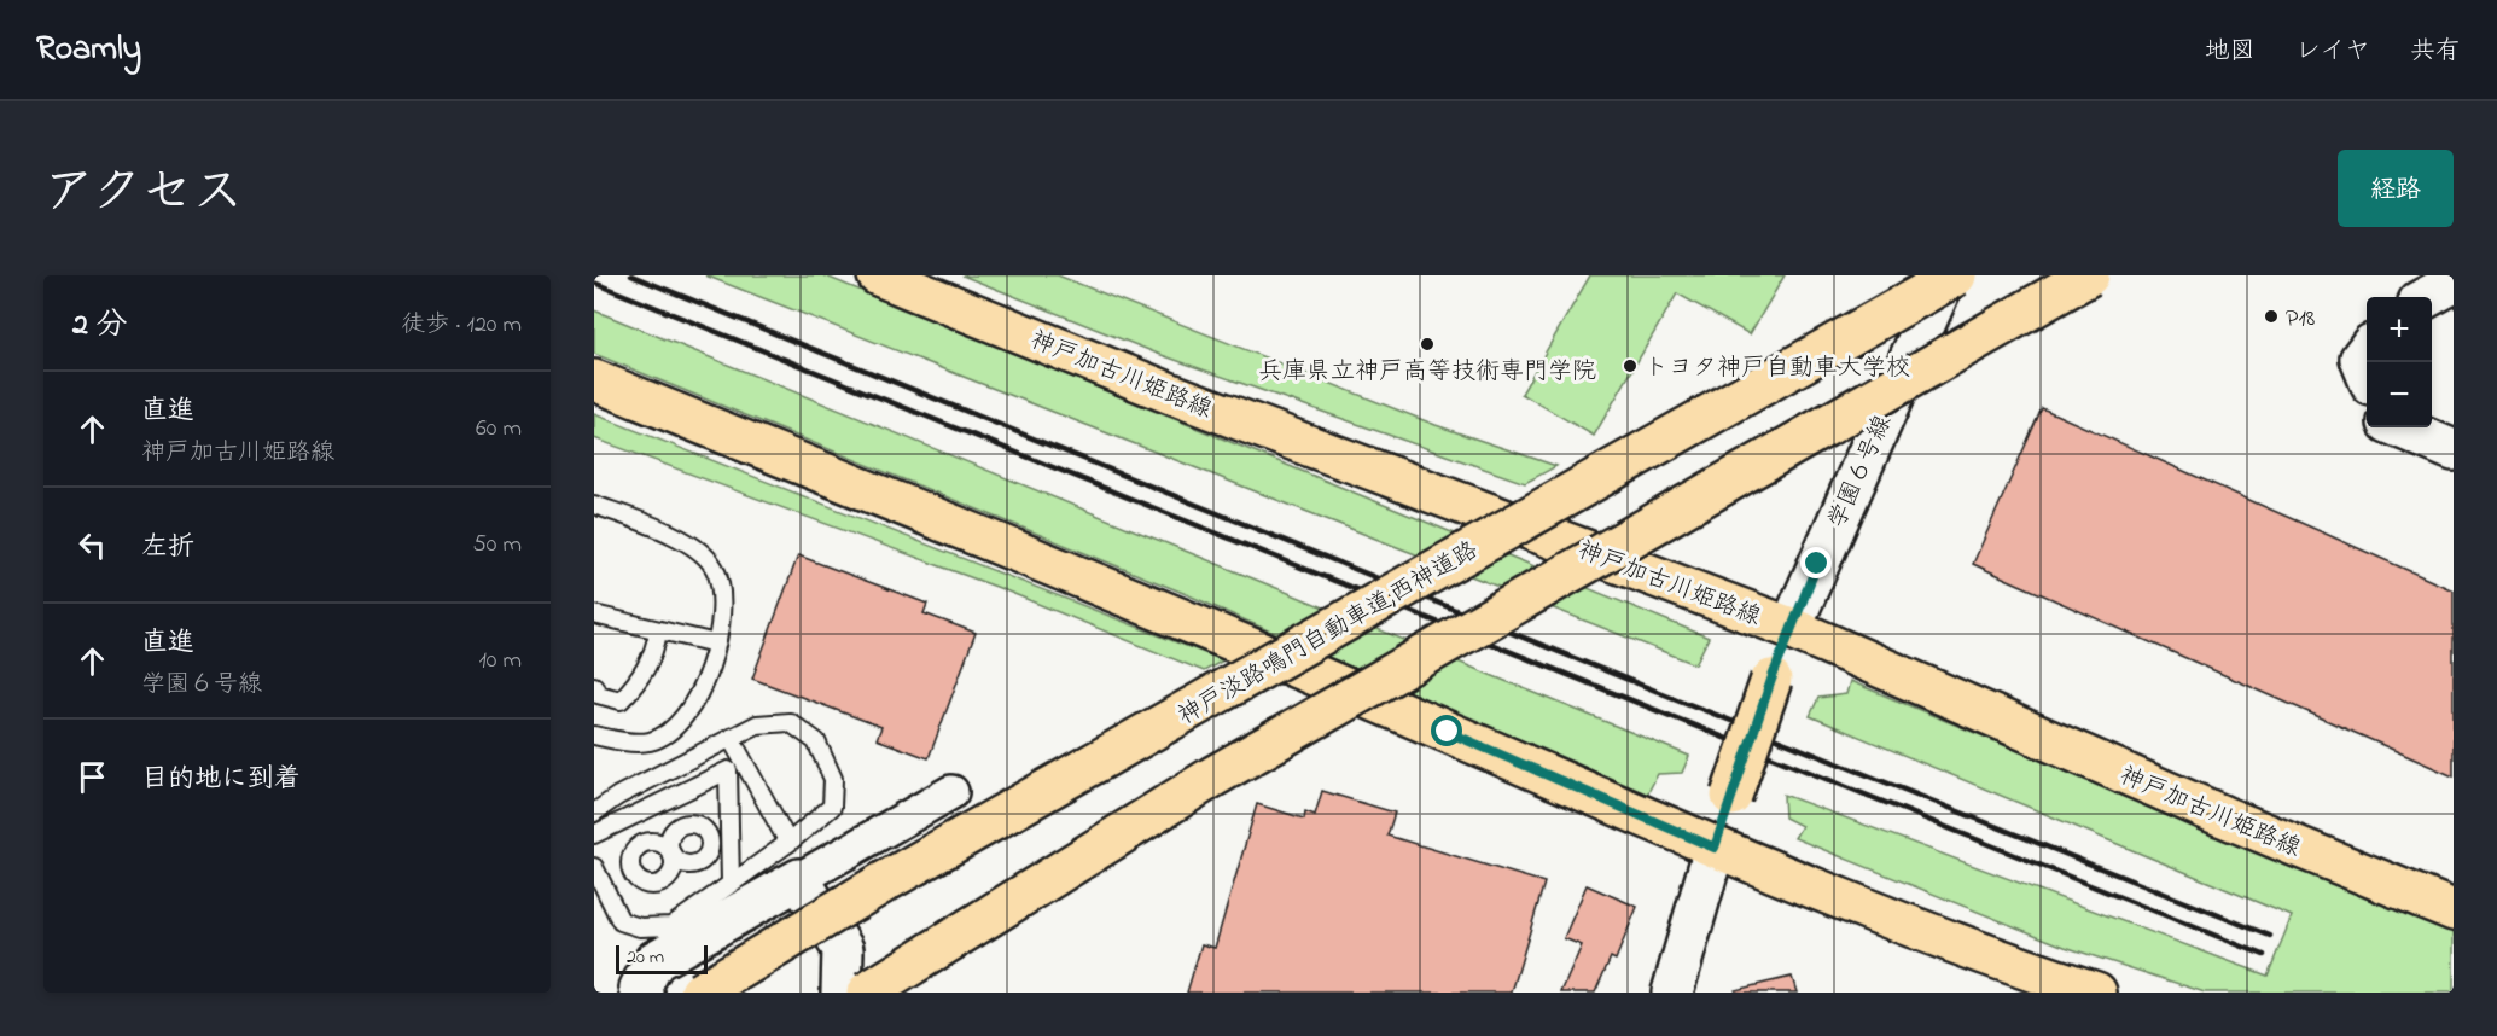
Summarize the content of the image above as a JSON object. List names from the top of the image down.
{
  "streets": {
    "main road": ["神戸加古川姫路線", "神戸淡路鳴門自動車道;西神道路"],
    "street": ["学園６号線"]
  },
  "crossings": [
    ["神戸加古川姫路線", "学園６号線"]
  ],
  "places": ["P18", "兵庫県立神戸高等技術専門学院", "トヨタ神戸自動車大学校"],
  "scale_bar": "20 m",
  "page": {
    "header": "Roamly",
    "nav": ["地図", "レイヤ", "共有"],
    "title": "アクセス",
    "buttons": "経路",
    "heading": ["2 分", "徒歩 · 120 m"],
    "map_buttons": ["+", "−"],
    "list": [
      ["直進", "神戸加古川姫路線", "60 m"],
      ["左折", "50 m"],
      ["直進", "学園６号線", "10 m"],
      "目的地に到着"
    ],
    "scale": "20 m"
  }
}
